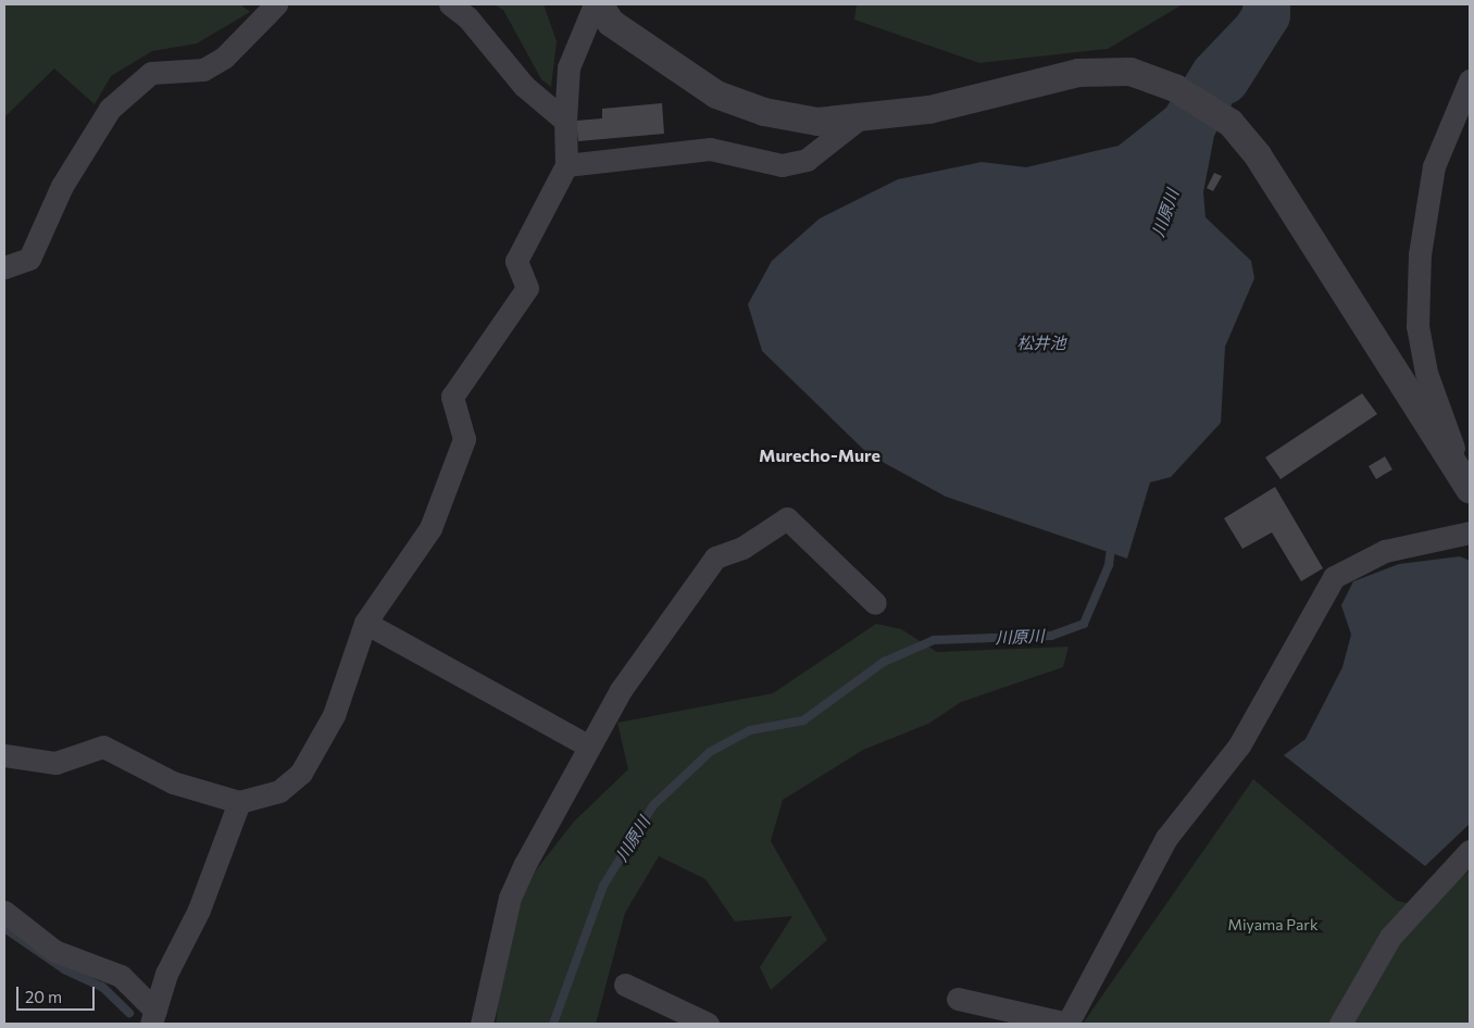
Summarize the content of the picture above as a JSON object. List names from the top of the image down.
{
  "districts": ["Murecho-Mure"],
  "water": ["川原川", "松井池"],
  "parks": ["Miyama Park"],
  "scale_bar": "20 m"
}
